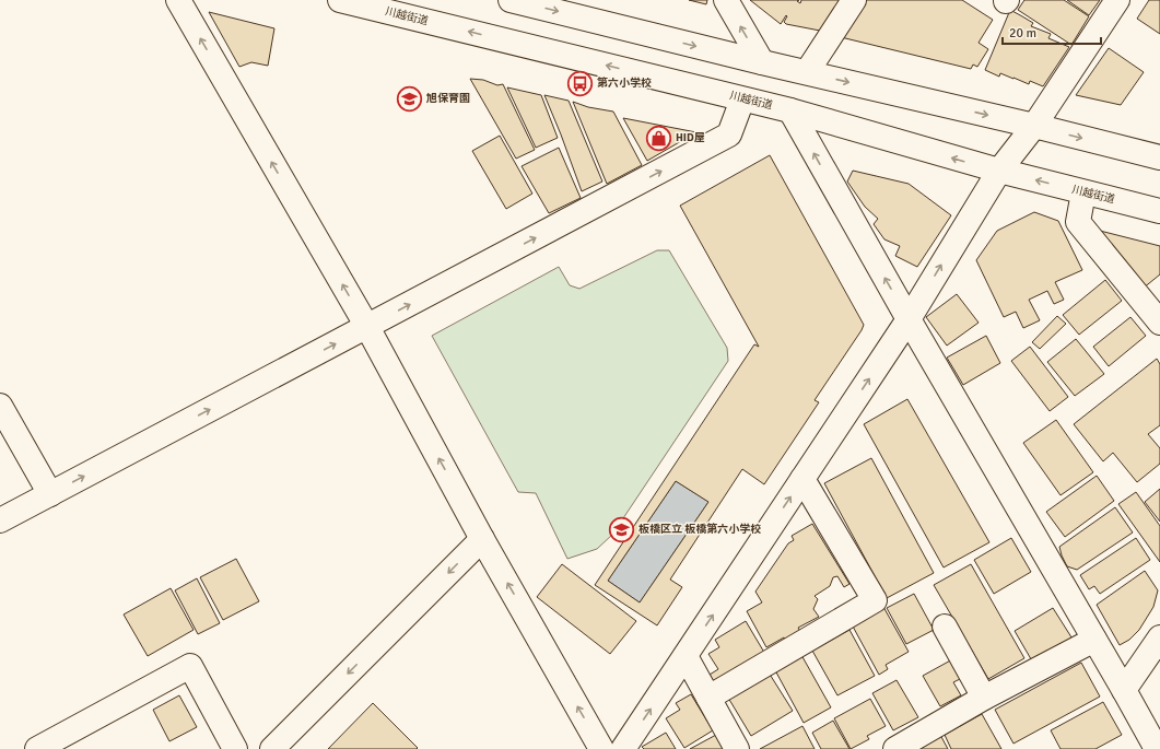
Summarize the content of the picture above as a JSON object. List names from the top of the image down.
{
  "streets": {
    "main road": ["川越街道"]
  },
  "places": {
    "bus stop": ["第六小学校"],
    "school or university": ["旭保育園", "板橋区立 板橋第六小学校"],
    "shop": ["HID屋"]
  },
  "scale_bar": "20 m"
}
